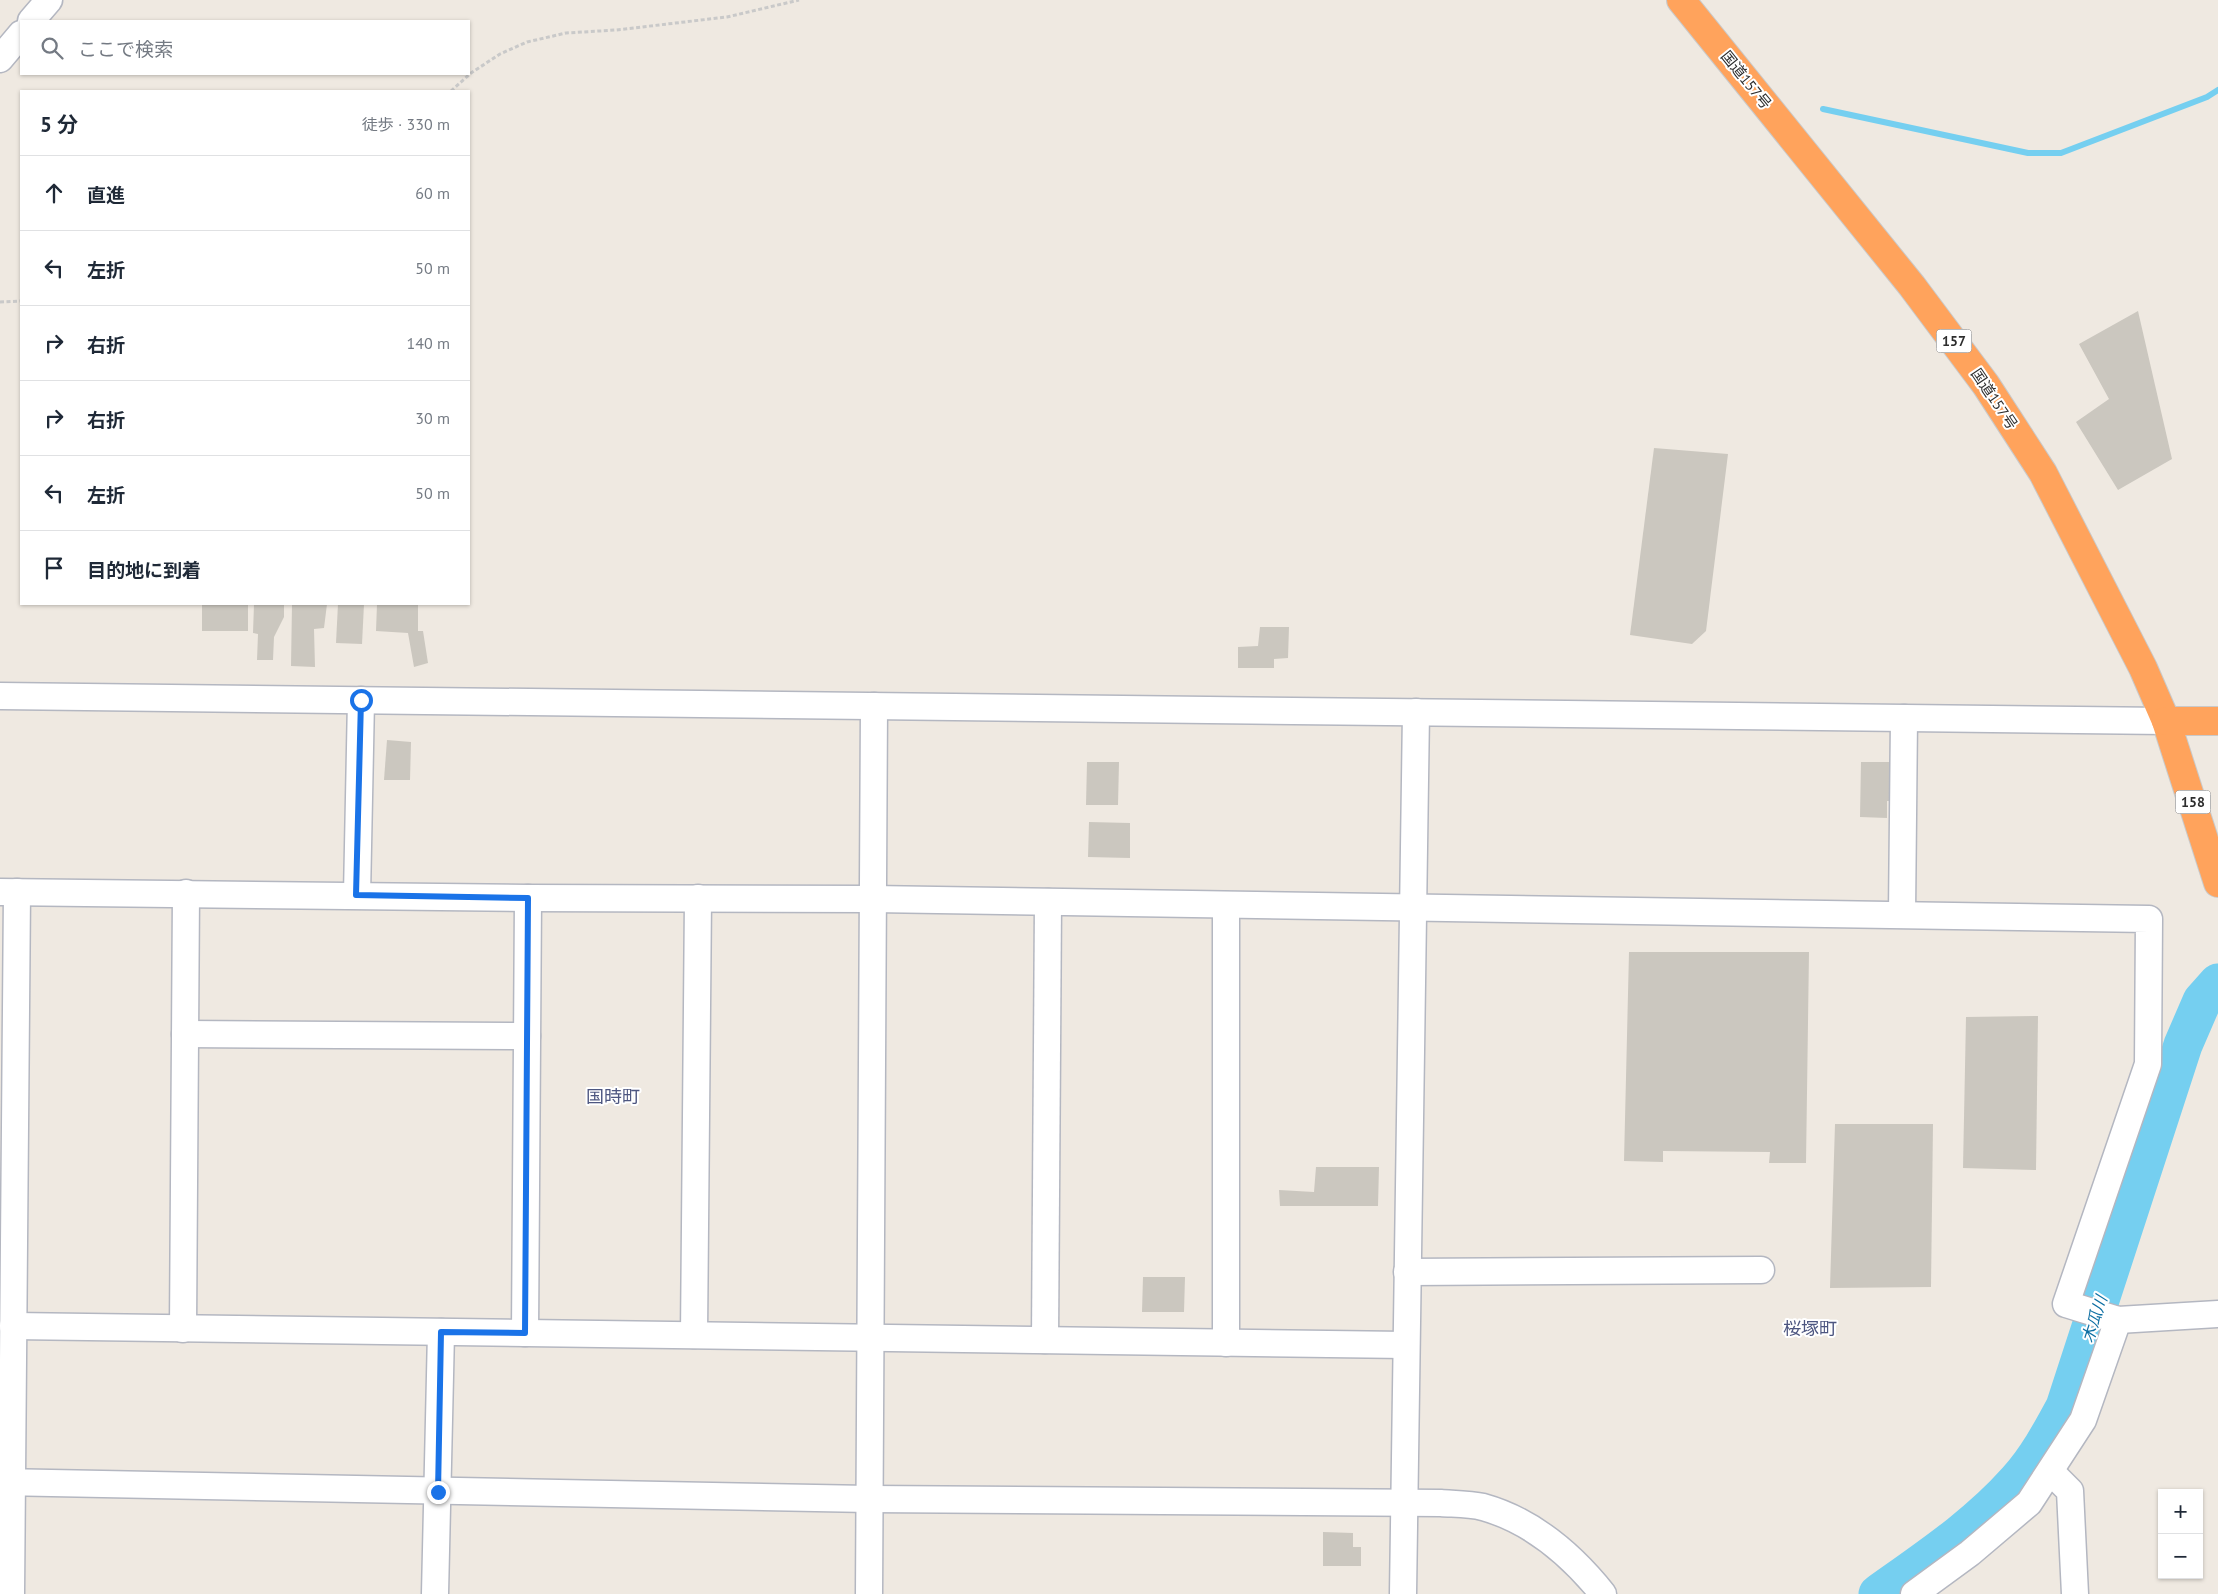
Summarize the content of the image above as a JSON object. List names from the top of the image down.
{
  "streets": {
    "highway": ["国道157号", "157", "158"]
  },
  "crossings": [
    ["国道157号", "158"]
  ],
  "districts": ["国時町", "桜塚町"],
  "water": ["木瓜川"],
  "page": {
    "search": "ここで検索",
    "heading": ["5 分", "徒歩 · 330 m"],
    "list": [
      ["直進", "60 m"],
      ["左折", "50 m"],
      ["右折", "140 m"],
      ["右折", "30 m"],
      ["左折", "50 m"],
      "目的地に到着"
    ],
    "map_buttons": ["+", "−"]
  }
}
